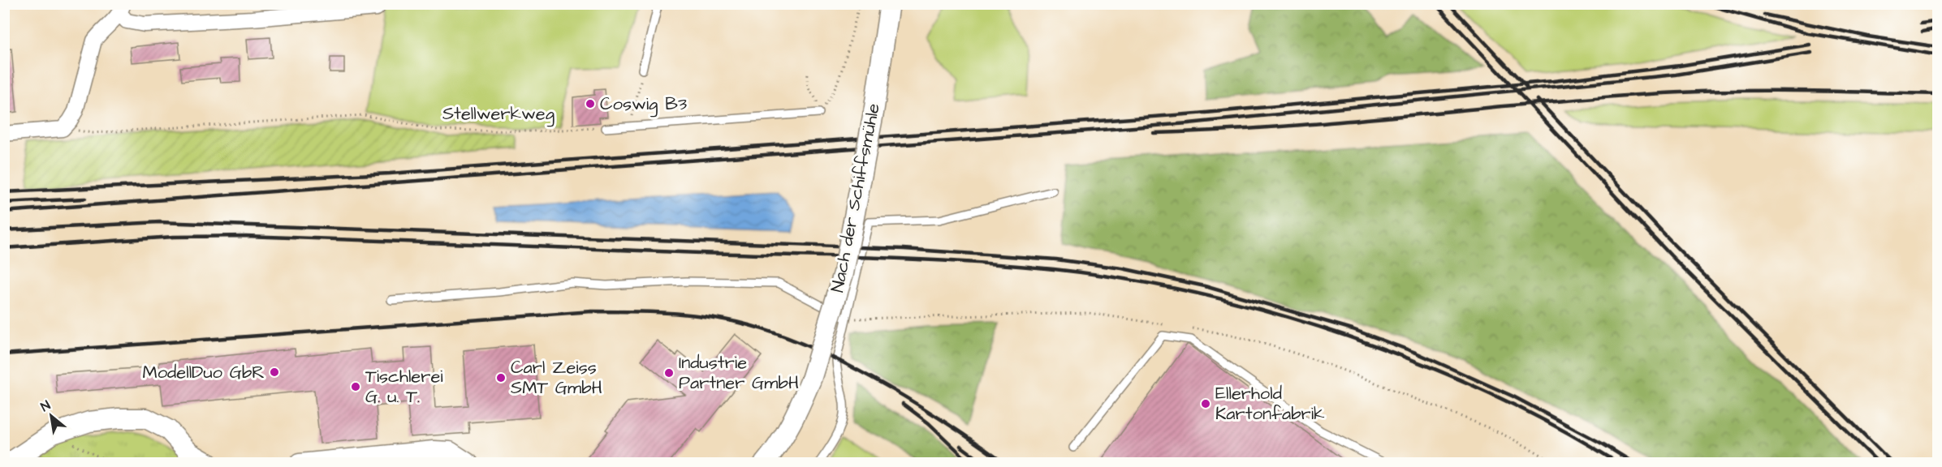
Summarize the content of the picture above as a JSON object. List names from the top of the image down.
{
  "streets": {
    "street": ["Nach der Schiffsmühle"],
    "path": ["Stellwerkweg"]
  },
  "places": [
    "Coswig B3",
    "ModellDuo GbR",
    "Industrie Partner GmbH",
    "Carl Zeiss SMT GmbH",
    "Tischlerei G. u. T.",
    "Ellerhold Kartonfabrik"
  ],
  "north": "top left"
}
